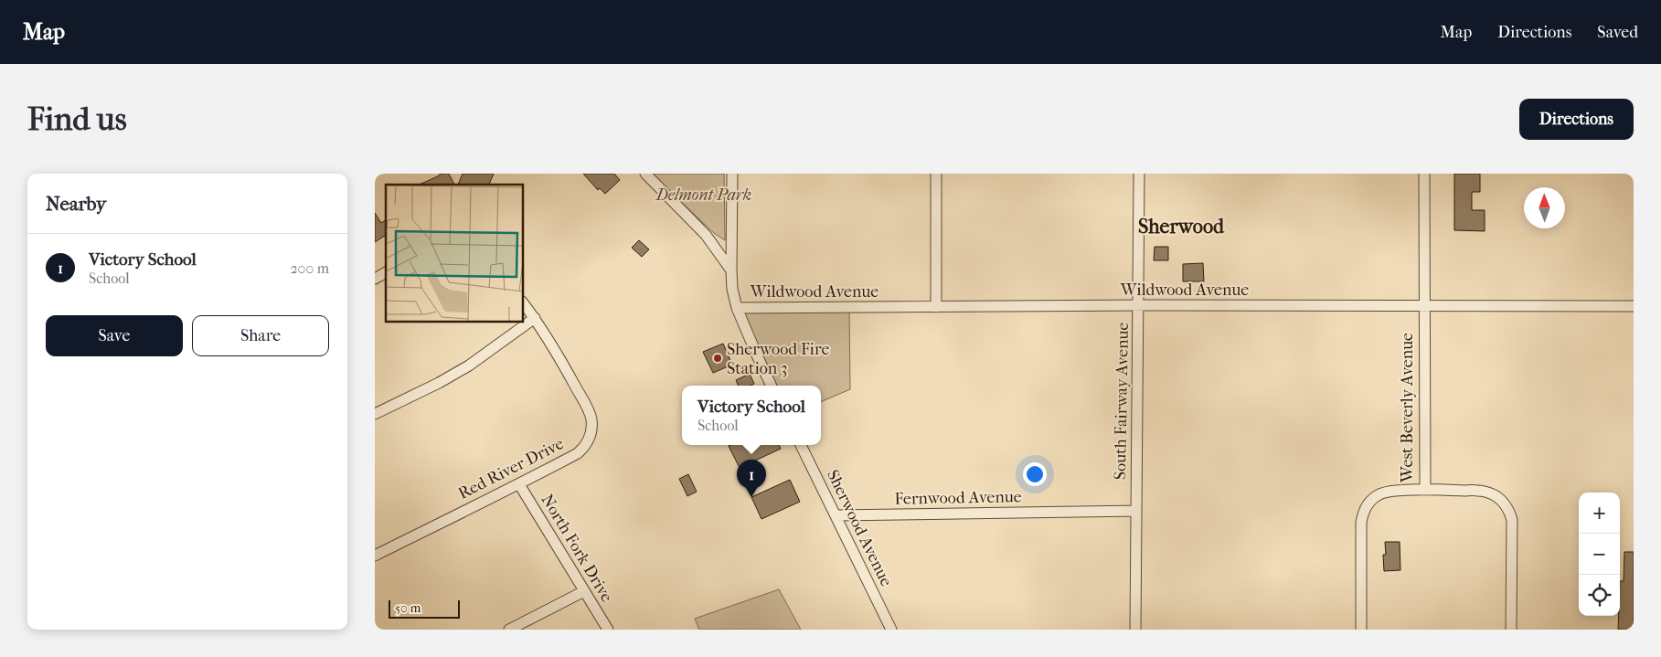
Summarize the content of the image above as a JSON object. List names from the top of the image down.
{
  "streets": {
    "street": [
      "Wildwood Avenue",
      "South Fairway Avenue",
      "West Beverly Avenue",
      "Red River Drive",
      "Fernwood Avenue",
      "Sherwood Avenue",
      "North Fork Drive"
    ]
  },
  "crossings": [
    ["Wildwood Avenue", "South Fairway Avenue"],
    ["Wildwood Avenue", "West Beverly Avenue"],
    ["South Fairway Avenue", "Fernwood Avenue"],
    ["Red River Drive", "North Fork Drive"],
    ["Fernwood Avenue", "Sherwood Avenue"]
  ],
  "districts": ["Sherwood"],
  "parks": ["Delmont Park"],
  "places": ["Sherwood Fire Station 3"],
  "scale_bar": "50 m",
  "north": "top",
  "page": {
    "header": "Map",
    "nav": ["Map", "Directions", "Saved"],
    "buttons": [
      "Directions",
      ["Save", "Share"]
    ],
    "title": "Find us",
    "heading": "Nearby",
    "list": [
      {
        "mark": "1",
        "name": "Victory School",
        "note": "School",
        "value": "200 m"
      }
    ],
    "popup": ["Victory School", "School"],
    "pins": "1",
    "map_buttons": ["+", "−"],
    "scale": "50 m"
  }
}
